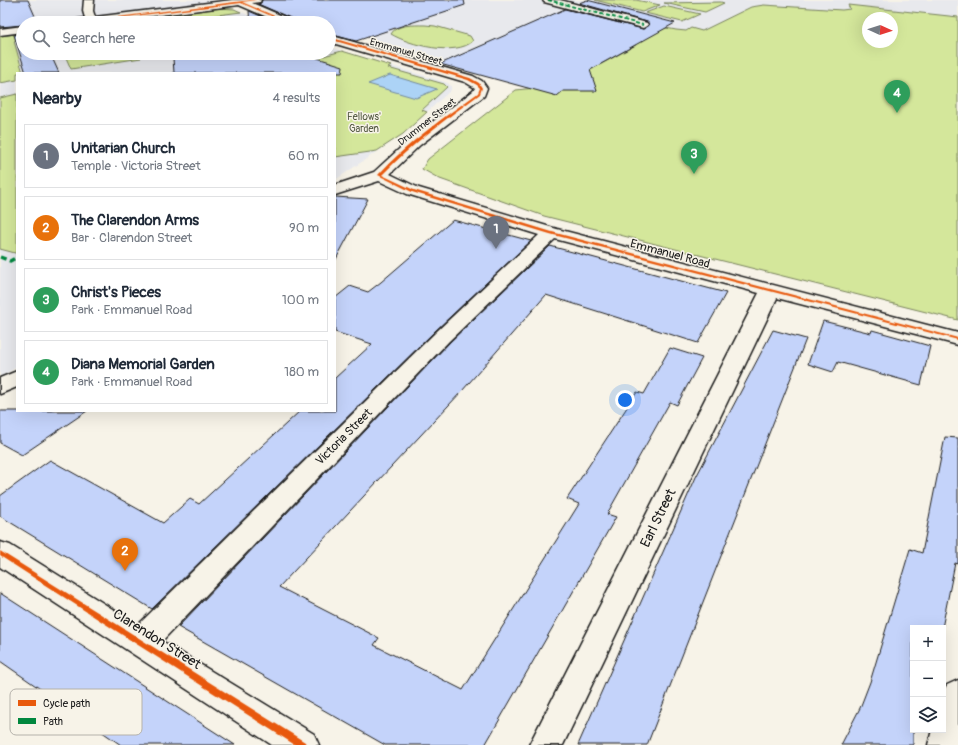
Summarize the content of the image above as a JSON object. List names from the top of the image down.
{
  "streets": {
    "street": [
      "Emmanuel Street",
      "Drummer Street",
      "Emmanuel Road",
      "Victoria Street",
      "Earl Street",
      "Clarendon Street"
    ]
  },
  "crossings": [
    ["Emmanuel Street", "Drummer Street"],
    ["Drummer Street", "Emmanuel Road"],
    ["Emmanuel Road", "Victoria Street"],
    ["Emmanuel Road", "Earl Street"],
    ["Victoria Street", "Clarendon Street"]
  ],
  "parks": ["Fellows' Garden"],
  "legend": ["Cycle path", "Path"],
  "north": "right",
  "page": {
    "search": "Search here",
    "heading": ["Nearby", "4 results"],
    "pins": [
      "4",
      "3",
      "1",
      "2"
    ],
    "list": [
      {
        "mark": "1",
        "name": "Unitarian Church",
        "note": "Temple · Victoria Street",
        "value": "60 m"
      },
      {
        "mark": "2",
        "name": "The Clarendon Arms",
        "note": "Bar · Clarendon Street",
        "value": "90 m"
      },
      {
        "mark": "3",
        "name": "Christ's Pieces",
        "note": "Park · Emmanuel Road",
        "value": "100 m"
      },
      {
        "mark": "4",
        "name": "Diana Memorial Garden",
        "note": "Park · Emmanuel Road",
        "value": "180 m"
      }
    ],
    "map_buttons": ["+", "−"]
  }
}
